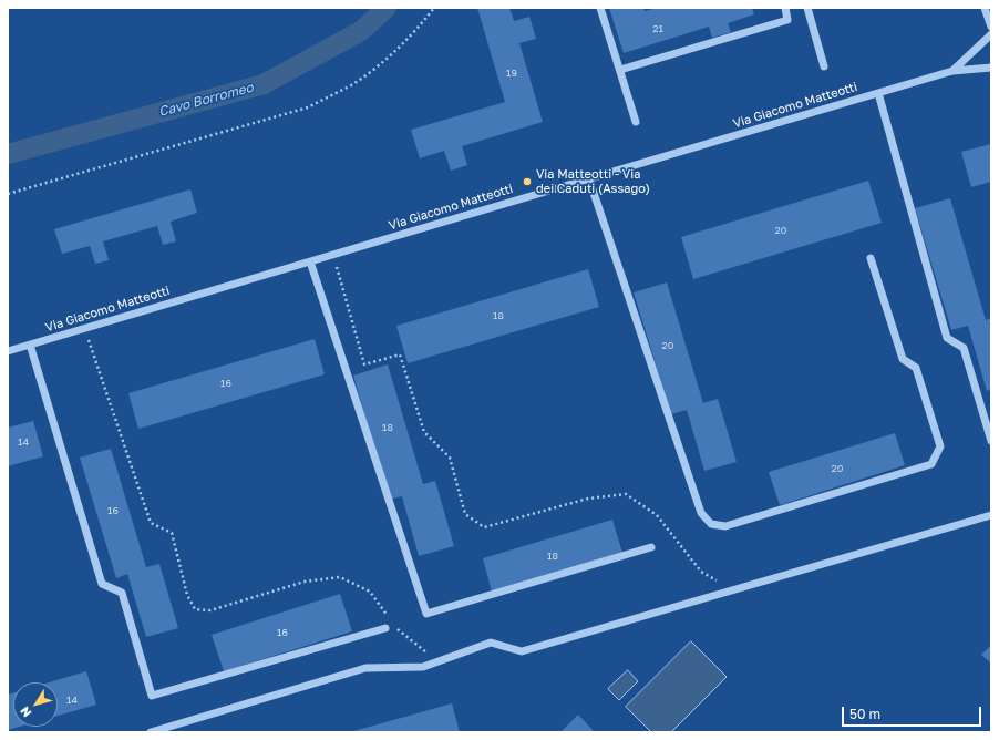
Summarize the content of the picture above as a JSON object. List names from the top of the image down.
{
  "streets": {
    "street": ["Via Giacomo Matteotti"]
  },
  "water": ["Cavo Borromeo"],
  "places": ["Via Matteotti - Via dei Caduti (Assago)"],
  "house_numbers": [
    "21",
    "19",
    "20",
    "18",
    "20",
    "16",
    "18",
    "14",
    "20",
    "16",
    "18",
    "16",
    "14"
  ],
  "scale_bar": "50 m",
  "north": "bottom left"
}
